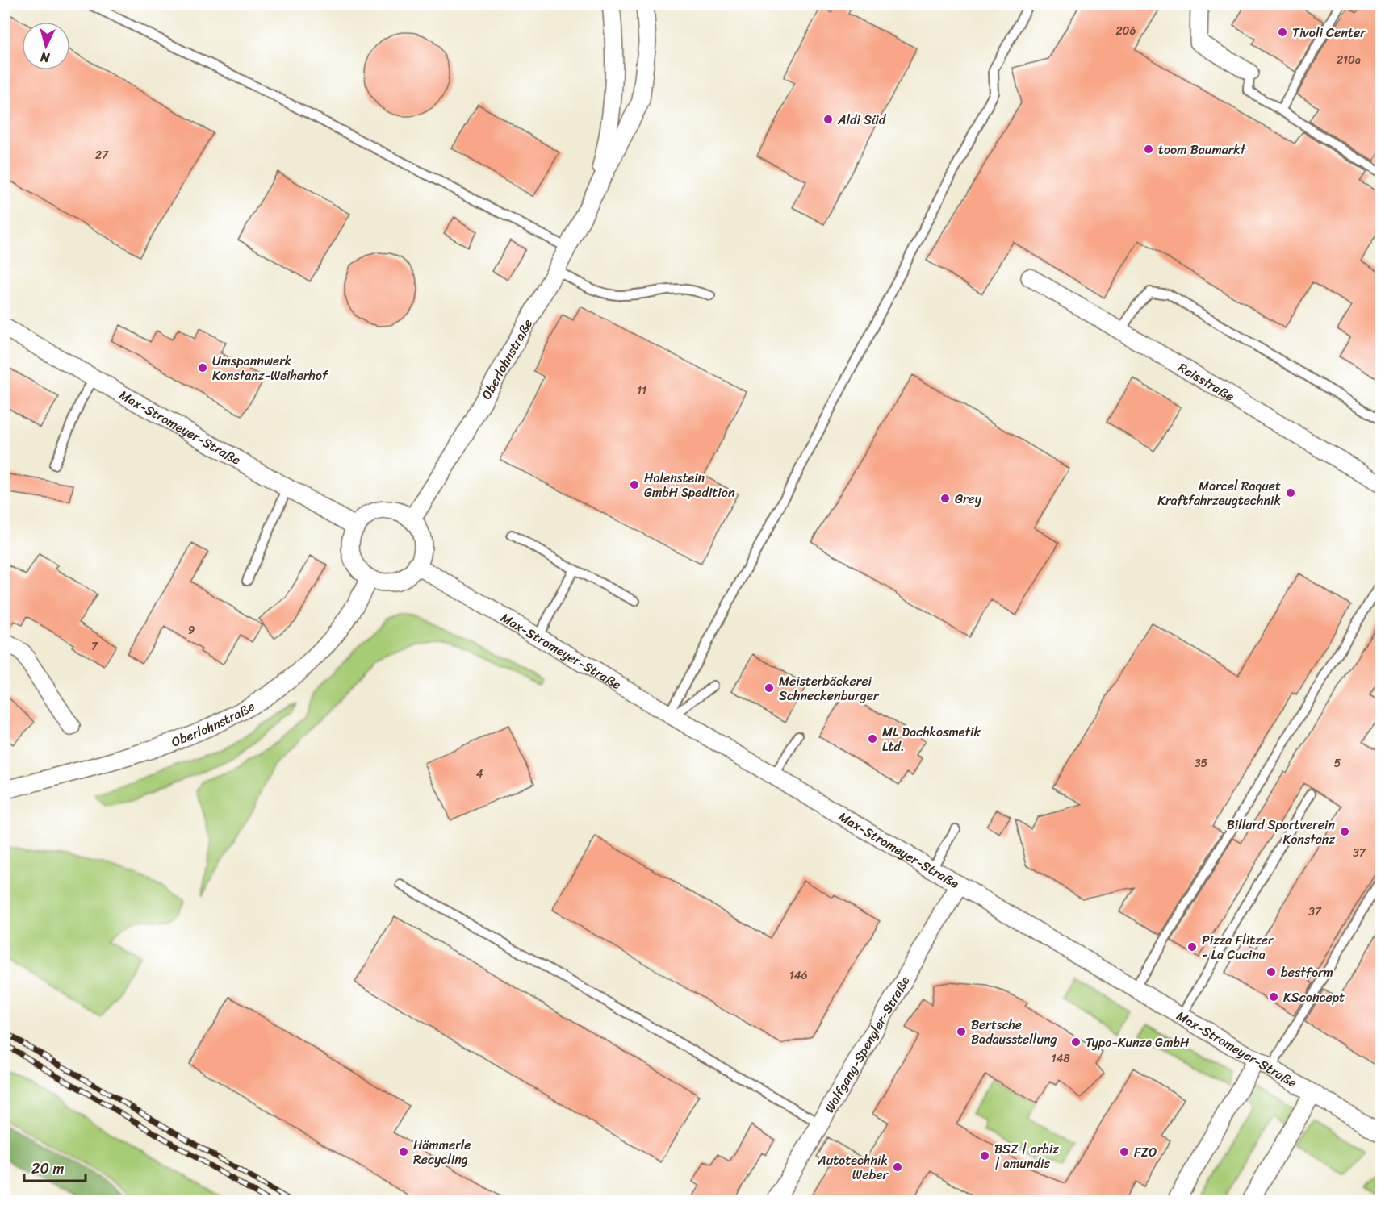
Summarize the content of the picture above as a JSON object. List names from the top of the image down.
{
  "streets": {
    "street": [
      "Oberlohnstraße",
      "Reisstraße",
      "Max-Stromeyer-Straße",
      "Wolfgang-Spengler-Straße"
    ]
  },
  "crossings": [
    ["Oberlohnstraße", "Max-Stromeyer-Straße"],
    ["Max-Stromeyer-Straße", "Wolfgang-Spengler-Straße"]
  ],
  "places": [
    "Tivoli Center",
    "Aldi Süd",
    "toom Baumarkt",
    "Umspannwerk Konstanz-Weiherhof",
    "Holenstein GmbH Spedition",
    "Marcel Raquet Kraftfahrzeugtechnik",
    "Grey",
    "Meisterbäckerei Schneckenburger",
    "ML Dachkosmetik Ltd.",
    "Billard Sportverein Konstanz",
    "Pizza Flitzer - La Cucina",
    "bestform",
    "KSconcept",
    "Bertsche Badausstellung",
    "Typo-Kunze GmbH",
    "Hämmerle Recycling",
    "FZO",
    "BSZ | orbiz | amundis",
    "Autotechnik Weber"
  ],
  "house_numbers": [
    "206",
    "210a",
    "27",
    "11",
    "9",
    "7",
    "35",
    "5",
    "4",
    "37",
    "37",
    "146",
    "148"
  ],
  "scale_bar": "20 m",
  "north": "bottom"
}
